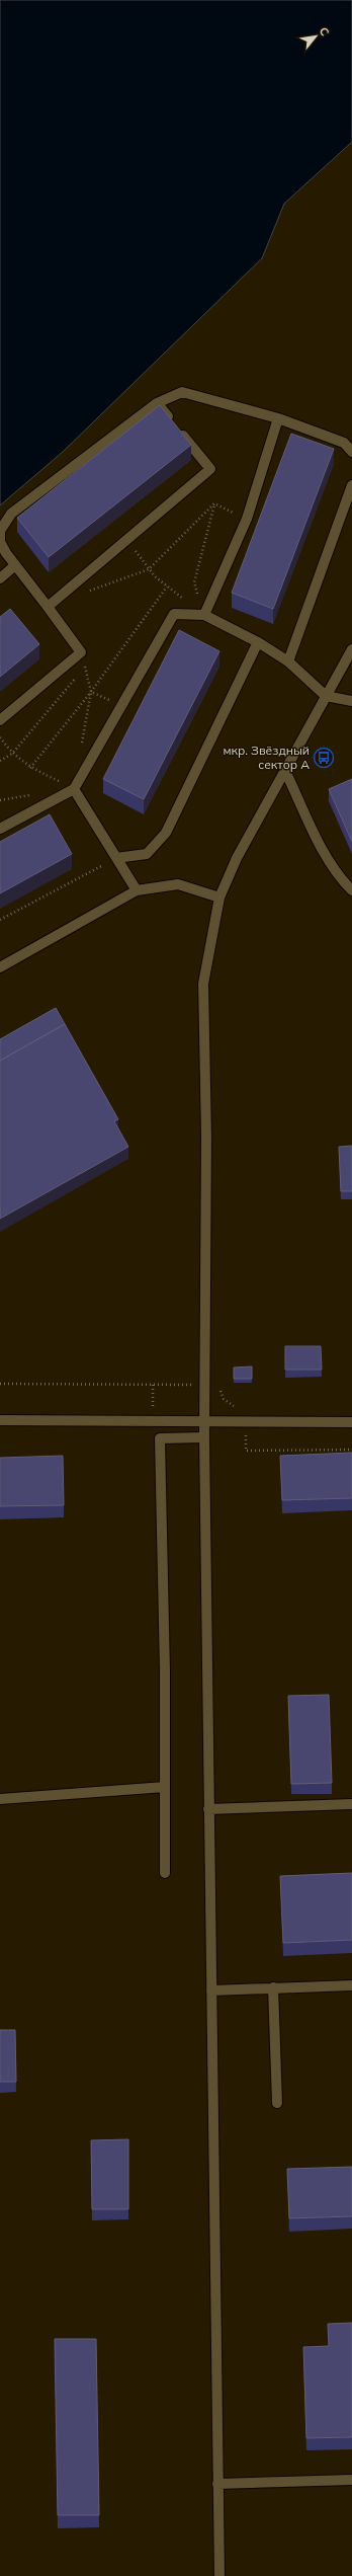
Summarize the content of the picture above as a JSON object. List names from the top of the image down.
{
  "places": {
    "bus stop": ["мкр. Звёздный сектор А"]
  },
  "north": "top right"
}
